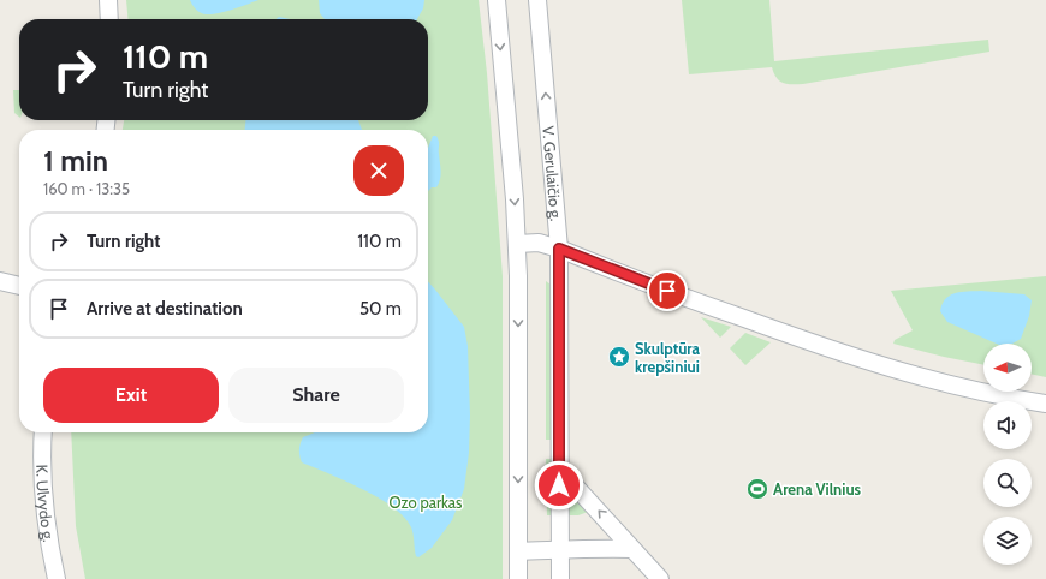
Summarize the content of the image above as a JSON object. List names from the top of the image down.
{
  "streets": {
    "street": ["V. Gerulaičio g.", "K. Ulvydo g."]
  },
  "parks": ["Ozo parkas"],
  "places": {
    "place": ["Skulptūra krepšiniui"],
    "sports": ["Arena Vilnius"]
  },
  "north": "left",
  "page": {
    "turn": ["110 m", "Turn right"],
    "heading": ["1 min", "160 m · 13:35"],
    "list": [
      {
        "name": "Turn right",
        "value": "110 m"
      },
      {
        "name": "Arrive at destination",
        "value": "50 m"
      }
    ],
    "buttons": ["Exit", "Share"]
  }
}
